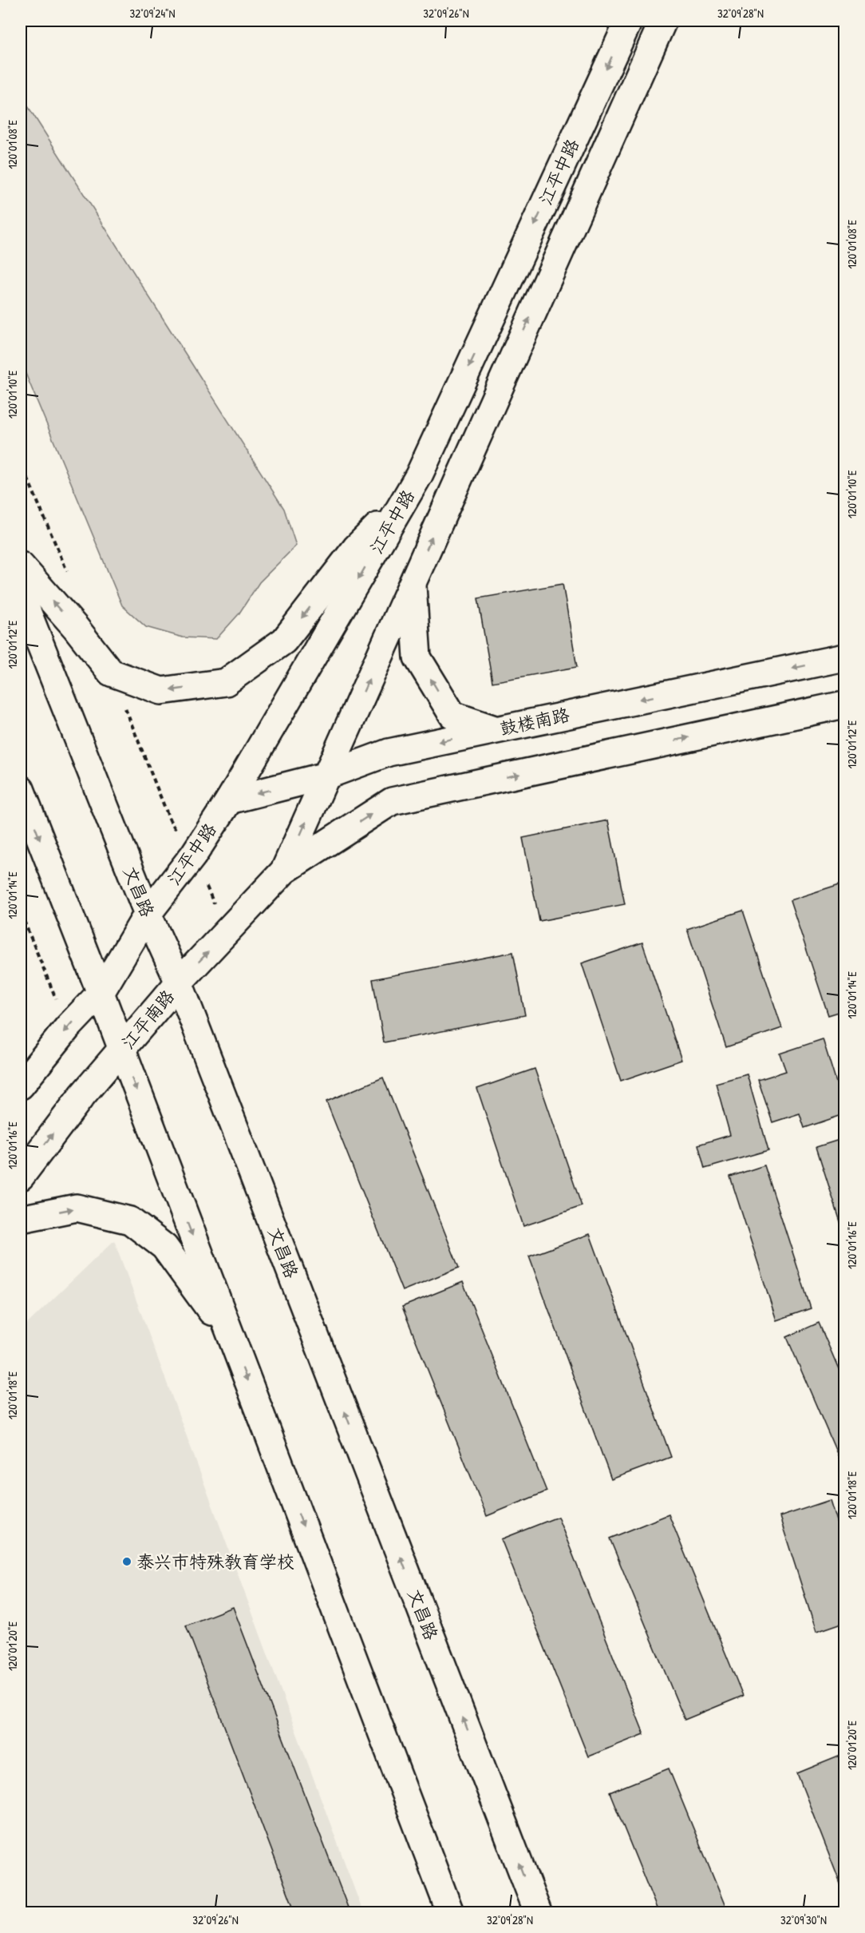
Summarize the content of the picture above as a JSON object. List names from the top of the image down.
{
  "streets": {
    "main road": [
      "江平中路",
      "鼓楼南路",
      "文昌路",
      "江平南路"
    ]
  },
  "crossings": [
    ["江平中路", "鼓楼南路"],
    ["江平中路", "文昌路"],
    ["江平中路", "江平南路"],
    ["文昌路", "江平南路"]
  ],
  "one_way": ["江平南路"],
  "places": ["泰兴市特殊教育学校"],
  "coordinates": [
    "32°09'24\"N",
    "32°09'26\"N",
    "32°09'28\"N",
    "120°01'08\"E",
    "120°01'10\"E",
    "120°01'12\"E",
    "120°01'14\"E",
    "120°01'16\"E",
    "120°01'18\"E",
    "120°01'20\"E",
    "32°09'30\"N"
  ]
}
